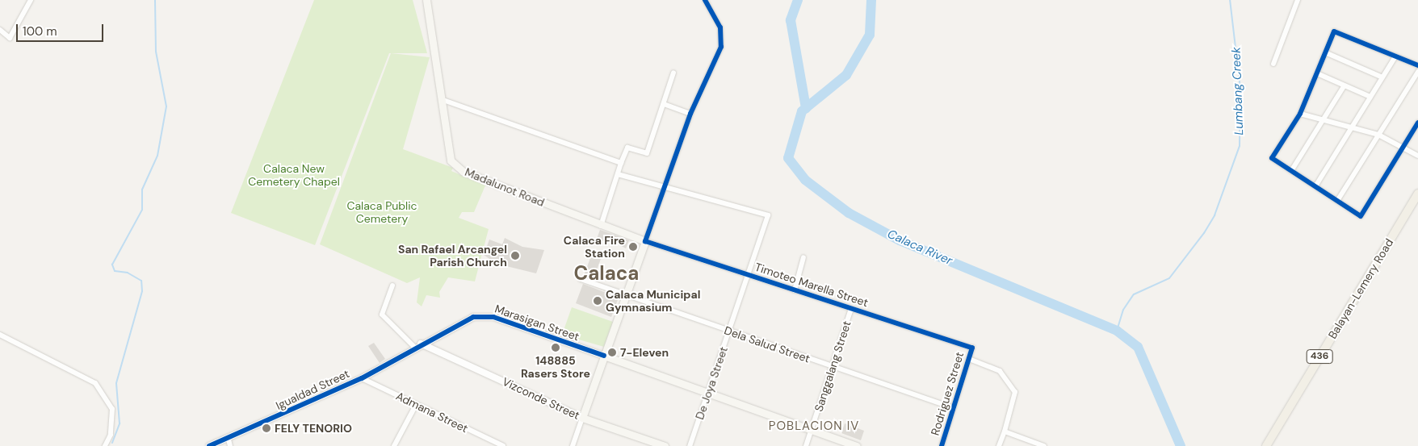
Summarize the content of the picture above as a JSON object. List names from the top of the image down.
{
  "streets": {
    "main road": [
      "Madalunot Road",
      "Balayan-Lemery Road",
      "Marasigan Street",
      "436",
      "Vizconde Street"
    ],
    "street": [
      "Timoteo Marella Street",
      "Dela Salud Street",
      "Sanggalang Street",
      "De Joya Street",
      "Igualdad Street",
      "Rodriguez Street",
      "Admana Street"
    ]
  },
  "crossings": [
    ["Madalunot Road", "Timoteo Marella Street"],
    ["Timoteo Marella Street", "Sanggalang Street"],
    ["Timoteo Marella Street", "De Joya Street"],
    ["Timoteo Marella Street", "Rodriguez Street"],
    ["Marasigan Street", "Sanggalang Street"],
    ["Marasigan Street", "De Joya Street"],
    ["Marasigan Street", "Igualdad Street"],
    ["Marasigan Street", "Vizconde Street"],
    ["Dela Salud Street", "Sanggalang Street"],
    ["Dela Salud Street", "De Joya Street"],
    ["Dela Salud Street", "Rodriguez Street"],
    ["Igualdad Street", "Vizconde Street"],
    ["Igualdad Street", "Admana Street"]
  ],
  "districts": ["Calaca", "POBLACION IV"],
  "water": ["Lumbang Creek", "Calaca River"],
  "parks": ["Calaca New Cemetery Chapel", "Calaca Public Cemetery"],
  "places": [
    "Calaca Fire Station",
    "San Rafael Arcangel Parish Church",
    "Calaca Municipal Gymnasium",
    "148885 Rasers Store",
    "7-Eleven",
    "FELY TENORIO"
  ],
  "scale_bar": "100 m"
}
